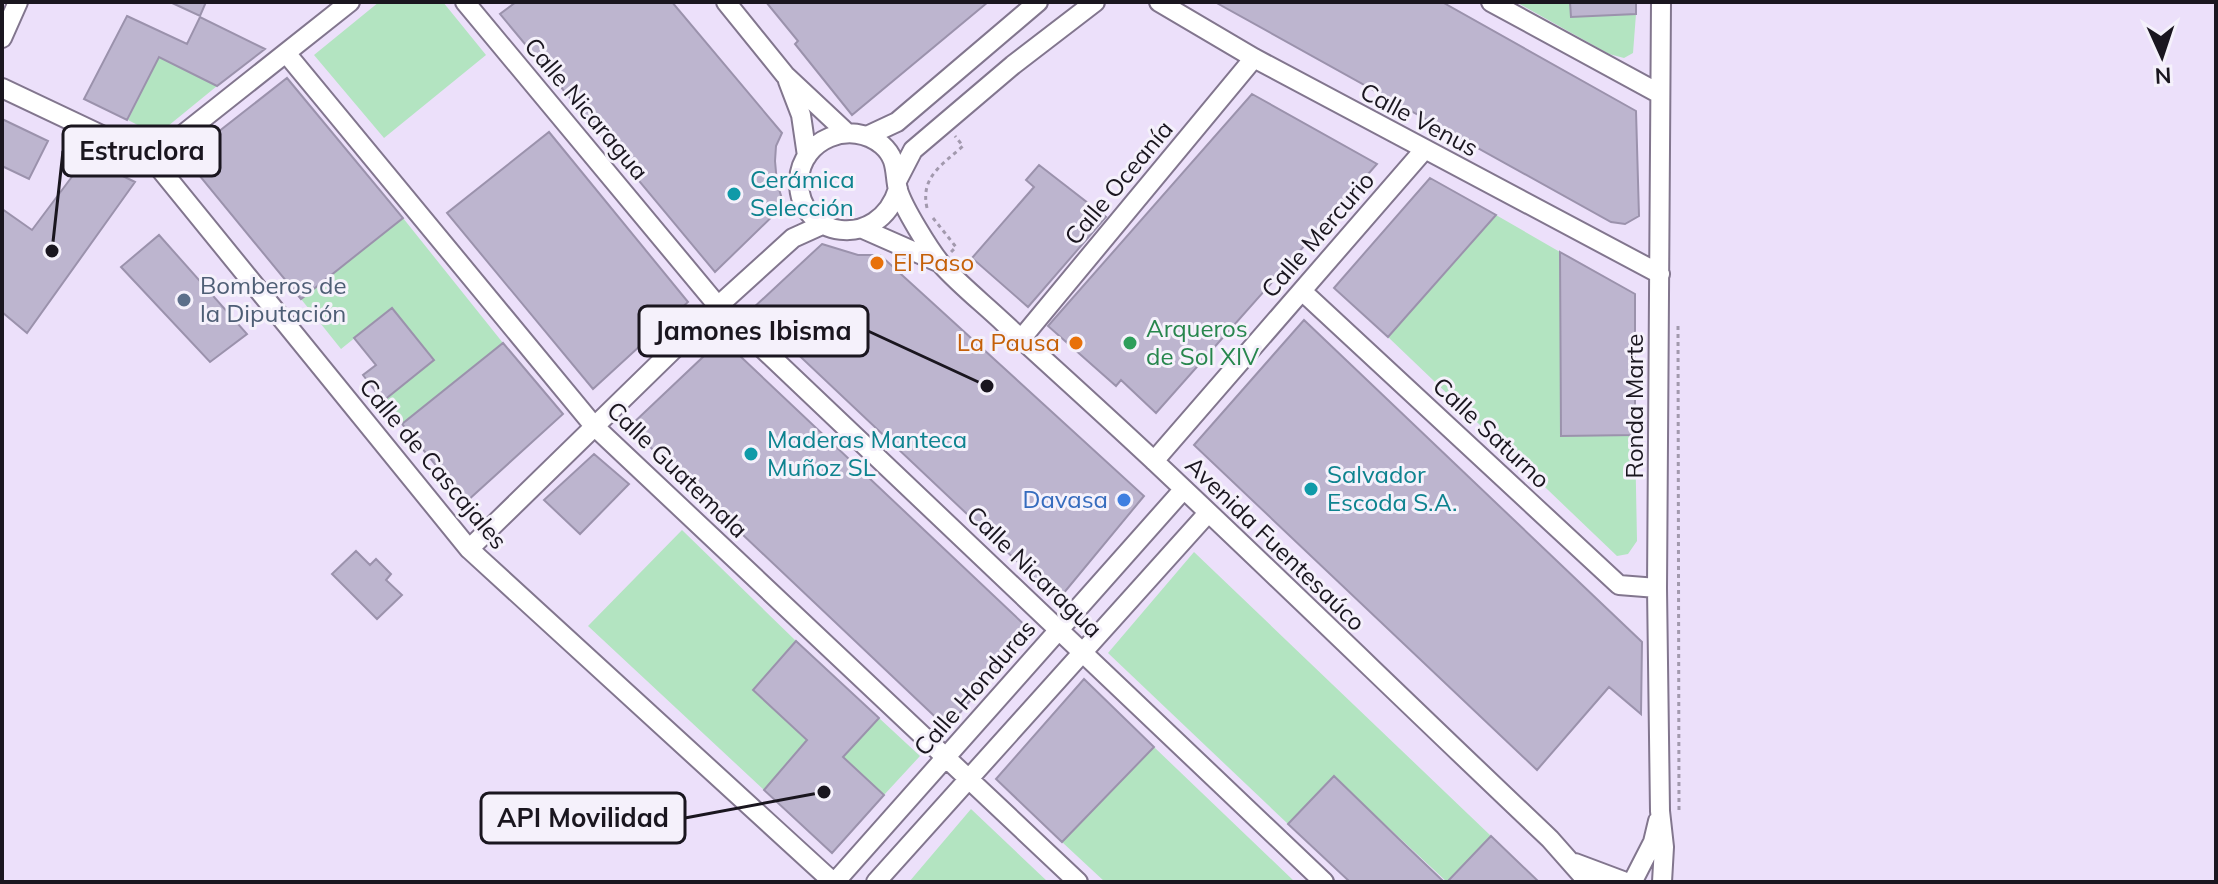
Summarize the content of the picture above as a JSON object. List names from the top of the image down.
{
  "streets": {
    "street": [
      "Calle Nicaragua",
      "Calle Venus",
      "Calle Oceanía",
      "Calle Mercurio",
      "Ronda Marte",
      "Calle Saturno",
      "Calle de Cascajales",
      "Calle Guatemala",
      "Avenida Fuentesaúco",
      "Calle Honduras"
    ]
  },
  "crossings": [
    ["Calle Nicaragua", "Calle Honduras"],
    ["Calle Venus", "Calle Oceanía"],
    ["Calle Venus", "Calle Mercurio"],
    ["Calle Venus", "Ronda Marte"],
    ["Calle Oceanía", "Avenida Fuentesaúco"],
    ["Calle Mercurio", "Calle Saturno"],
    ["Calle Mercurio", "Avenida Fuentesaúco"],
    ["Ronda Marte", "Calle Saturno"],
    ["Ronda Marte", "Avenida Fuentesaúco"],
    ["Calle de Cascajales", "Calle Honduras"],
    ["Calle Guatemala", "Calle Honduras"],
    ["Avenida Fuentesaúco", "Calle Honduras"]
  ],
  "places": [
    "Cerámica Selección",
    "Estruclora",
    "El Paso",
    "Bomberos de la Diputación",
    "La Pausa",
    "Arqueros de Sol XIV",
    "Jamones Ibisma",
    "Maderas Manteca Muñoz SL",
    "Salvador Escoda S.A.",
    "Davasa",
    "API Movilidad"
  ],
  "north": "bottom"
}
